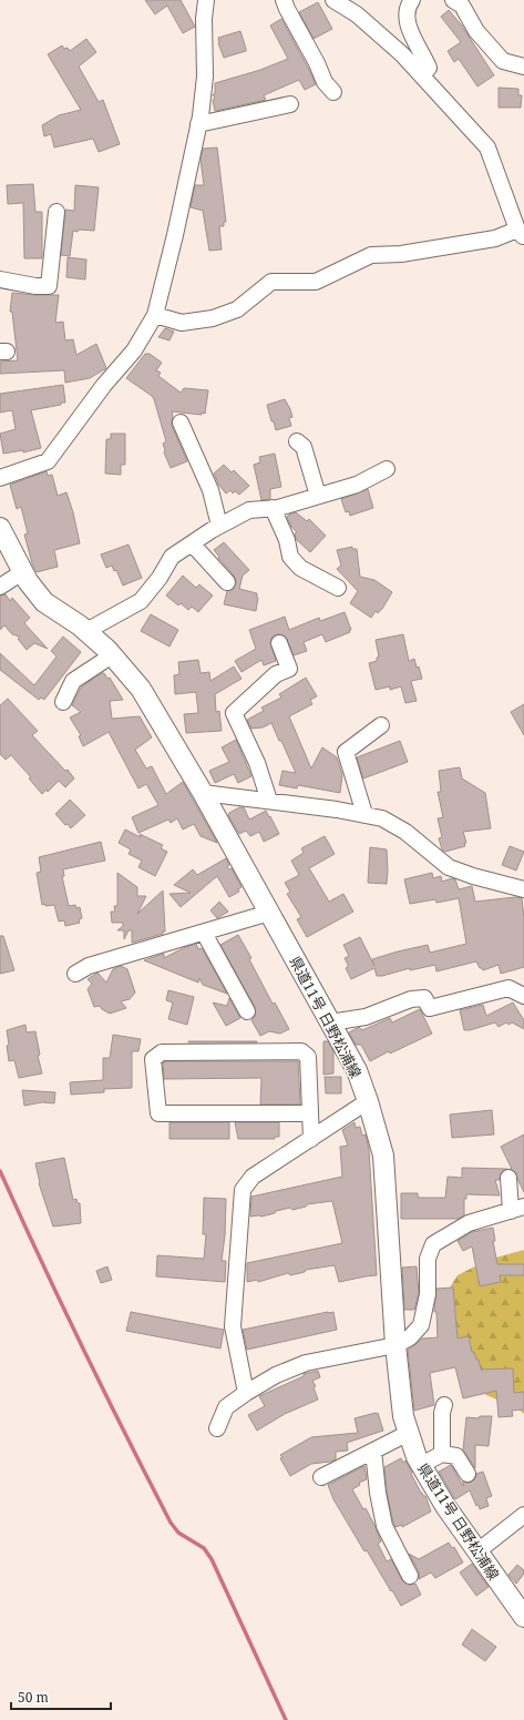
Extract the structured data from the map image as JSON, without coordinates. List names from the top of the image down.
{
  "streets": {
    "main road": ["県道11号 日野松浦線"]
  },
  "scale_bar": "50 m"
}
